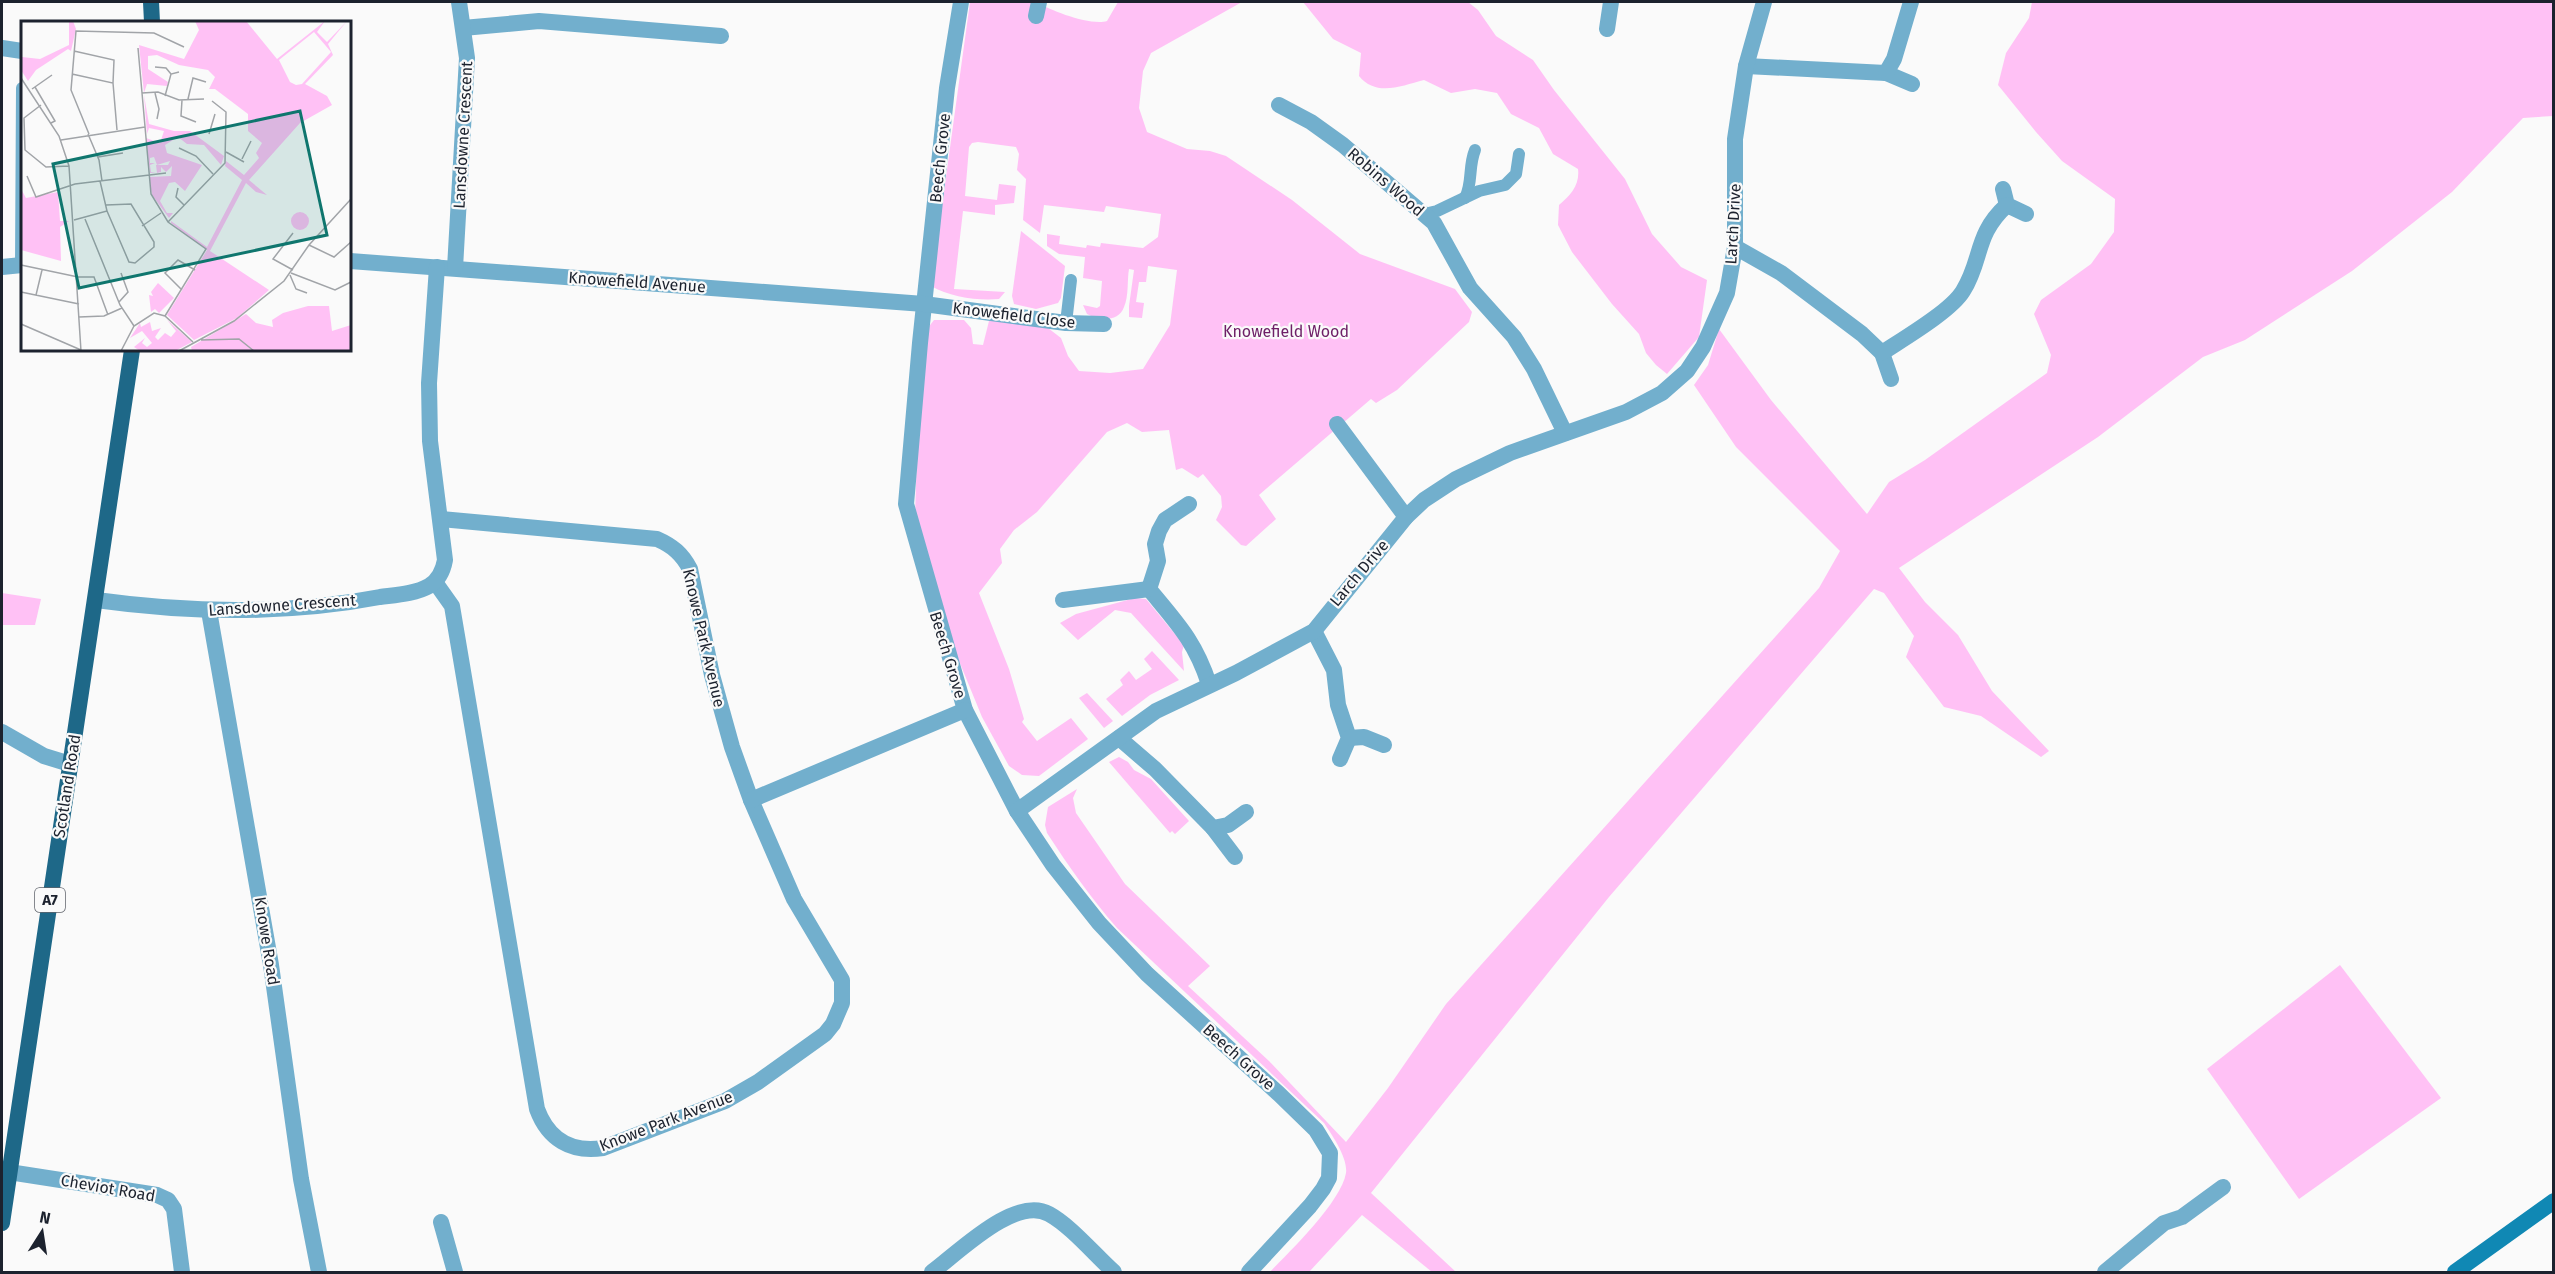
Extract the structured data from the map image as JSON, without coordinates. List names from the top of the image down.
{
  "streets": {
    "main road": ["Scotland Road", "A7"],
    "street": [
      "Lansdowne Crescent",
      "Beech Grove",
      "Robins Wood",
      "Larch Drive",
      "Knowefield Avenue",
      "Knowefield Close",
      "Knowe Park Avenue",
      "Knowe Road",
      "Cheviot Road"
    ]
  },
  "crossings": [
    ["Lansdowne Crescent", "Knowefield Avenue"],
    ["Lansdowne Crescent", "Knowe Park Avenue"],
    ["Lansdowne Crescent", "Scotland Road"],
    ["Lansdowne Crescent", "Knowe Road"],
    ["Beech Grove", "Larch Drive"],
    ["Beech Grove", "Knowefield Avenue"],
    ["Beech Grove", "Knowefield Close"],
    ["Robins Wood", "Larch Drive"],
    ["Knowefield Avenue", "Knowefield Close"],
    ["Scotland Road", "Cheviot Road"]
  ],
  "parks": ["Knowefield Wood"],
  "north": "top"
}
